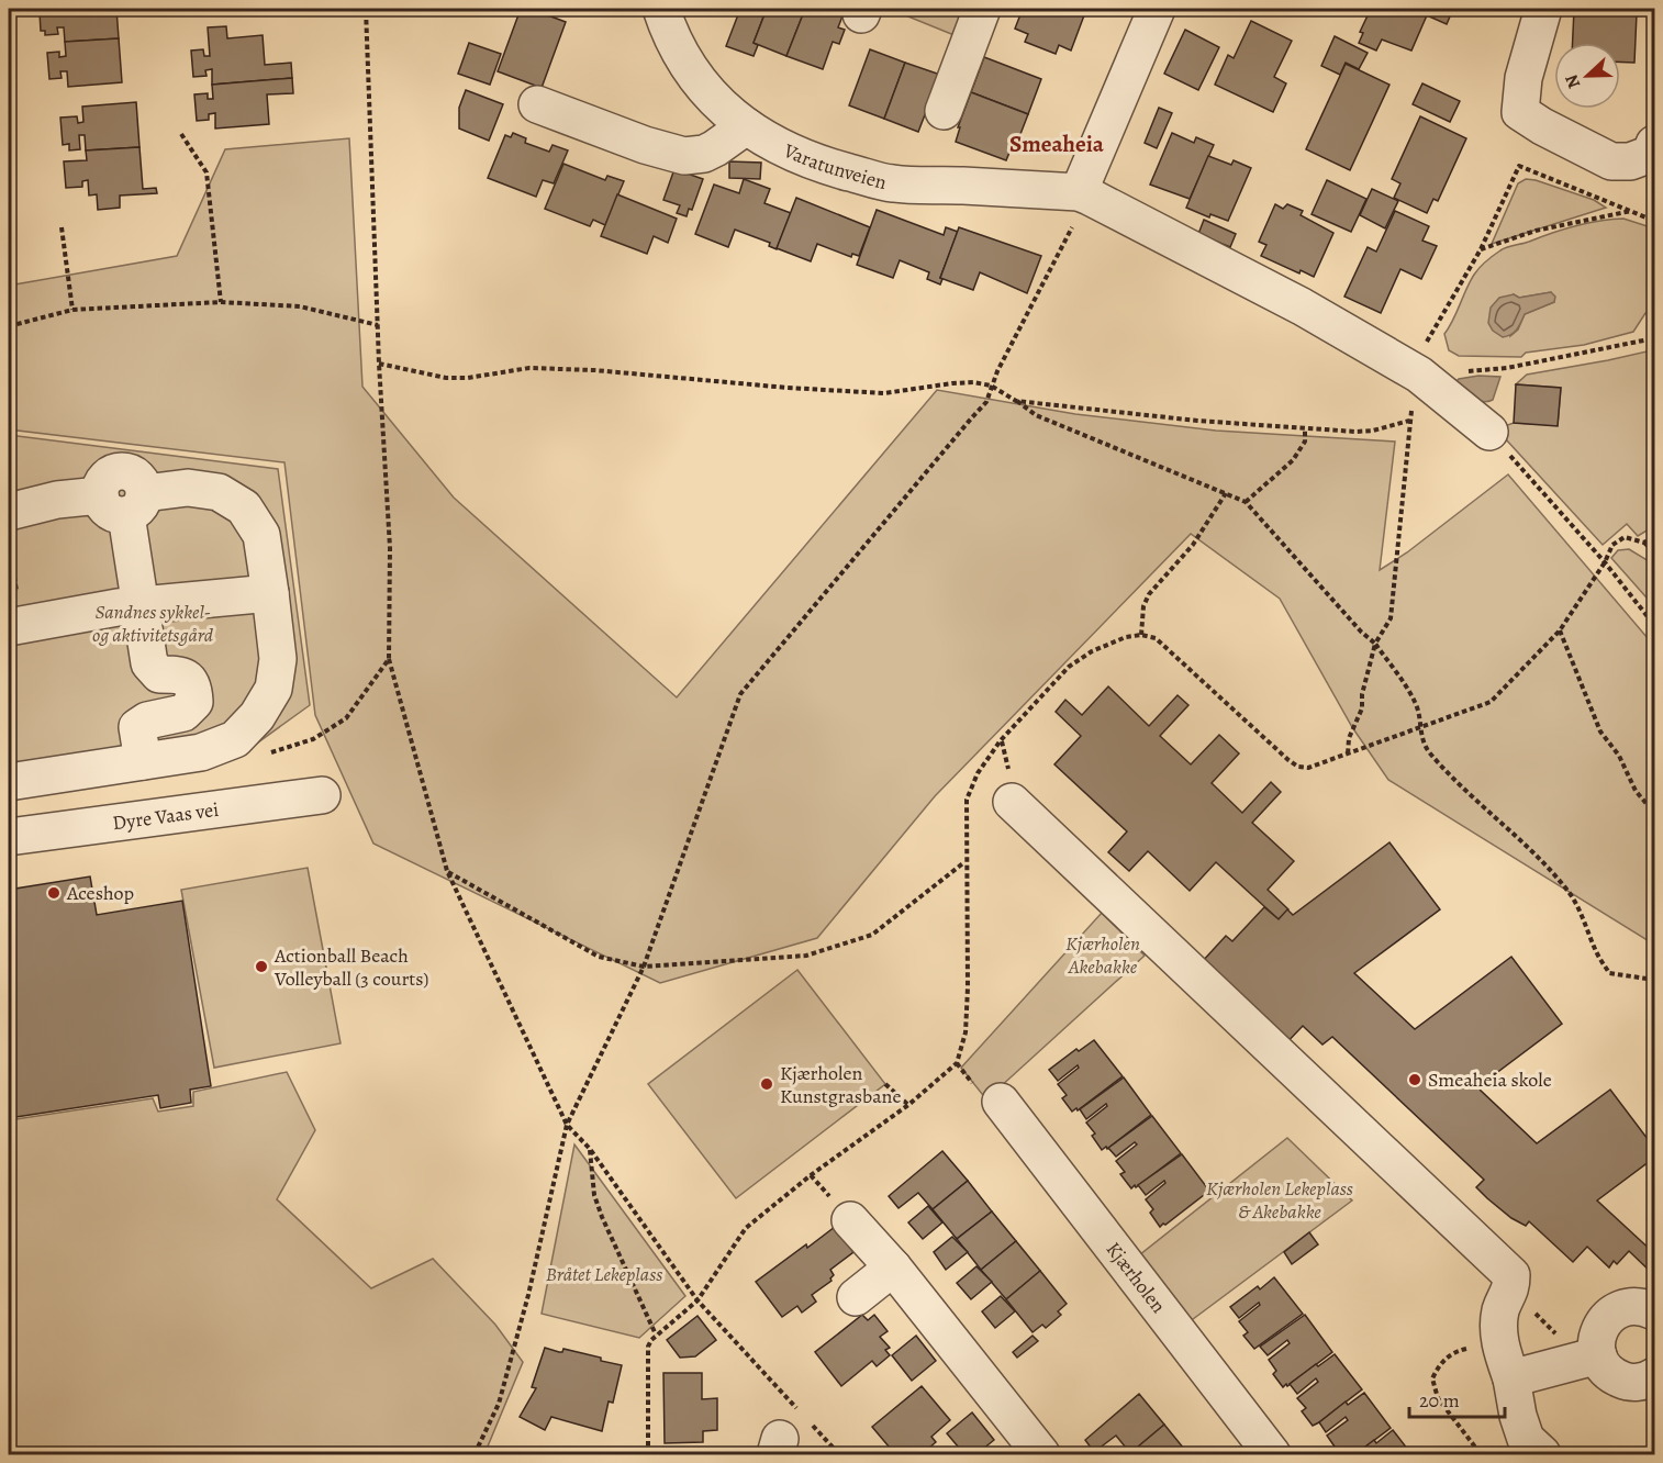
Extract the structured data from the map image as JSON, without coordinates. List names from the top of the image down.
{
  "streets": {
    "street": ["Varatunveien", "Dyre Vaas vei", "Kjærholen"]
  },
  "districts": ["Smeaheia"],
  "parks": [
    "Sandnes sykkel- og aktivitetsgård",
    "Kjærholen Akebakke",
    "Kjærholen Lekeplass & Akebakke",
    "Bråtet Lekeplass"
  ],
  "places": [
    "Aceshop",
    "Actionball Beach Volleyball (3 courts)",
    "Smeaheia skole",
    "Kjærholen Kunstgrasbane"
  ],
  "scale_bar": "20 m",
  "north": "left"
}
